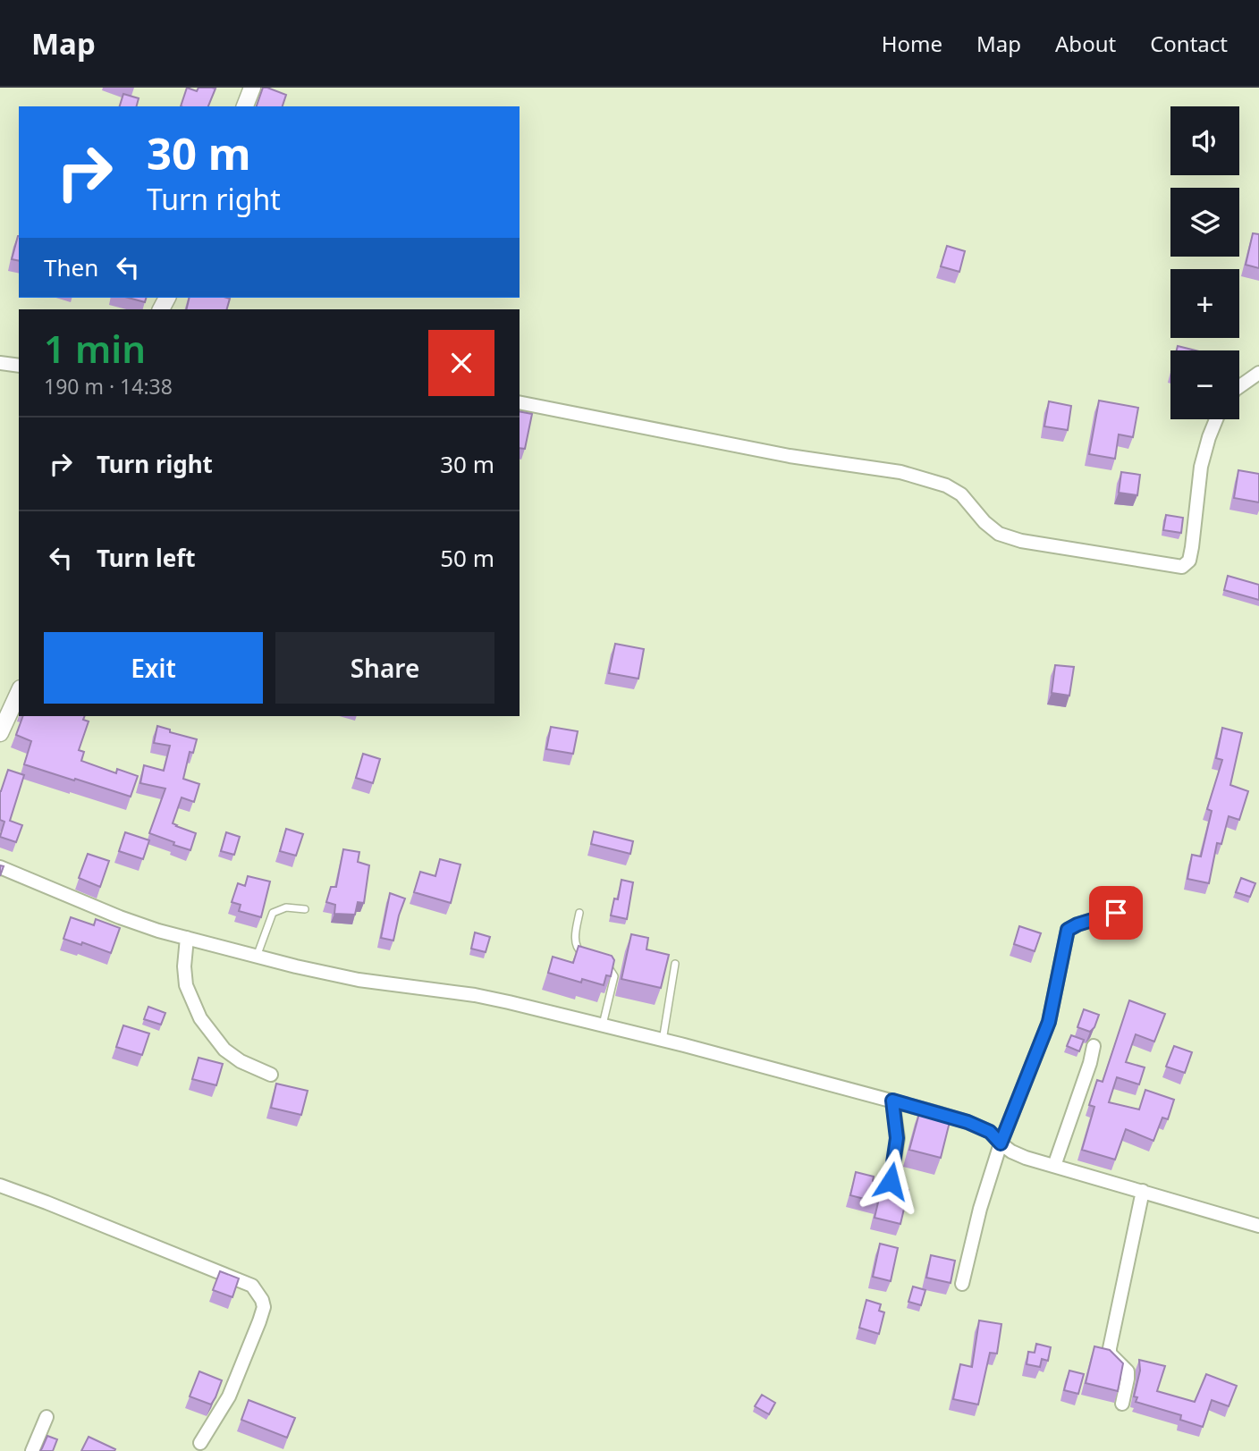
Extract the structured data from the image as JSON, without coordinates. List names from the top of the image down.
{
  "page": {
    "header": "Map",
    "nav": [
      "Home",
      "Map",
      "About",
      "Contact"
    ],
    "map_buttons": ["+", "−"],
    "turn": ["30 m", "Turn right"],
    "then": "Then",
    "heading": ["1 min", "190 m · 14:38"],
    "list": [
      {
        "name": "Turn right",
        "value": "30 m"
      },
      {
        "name": "Turn left",
        "value": "50 m"
      }
    ],
    "buttons": ["Exit", "Share"]
  }
}
